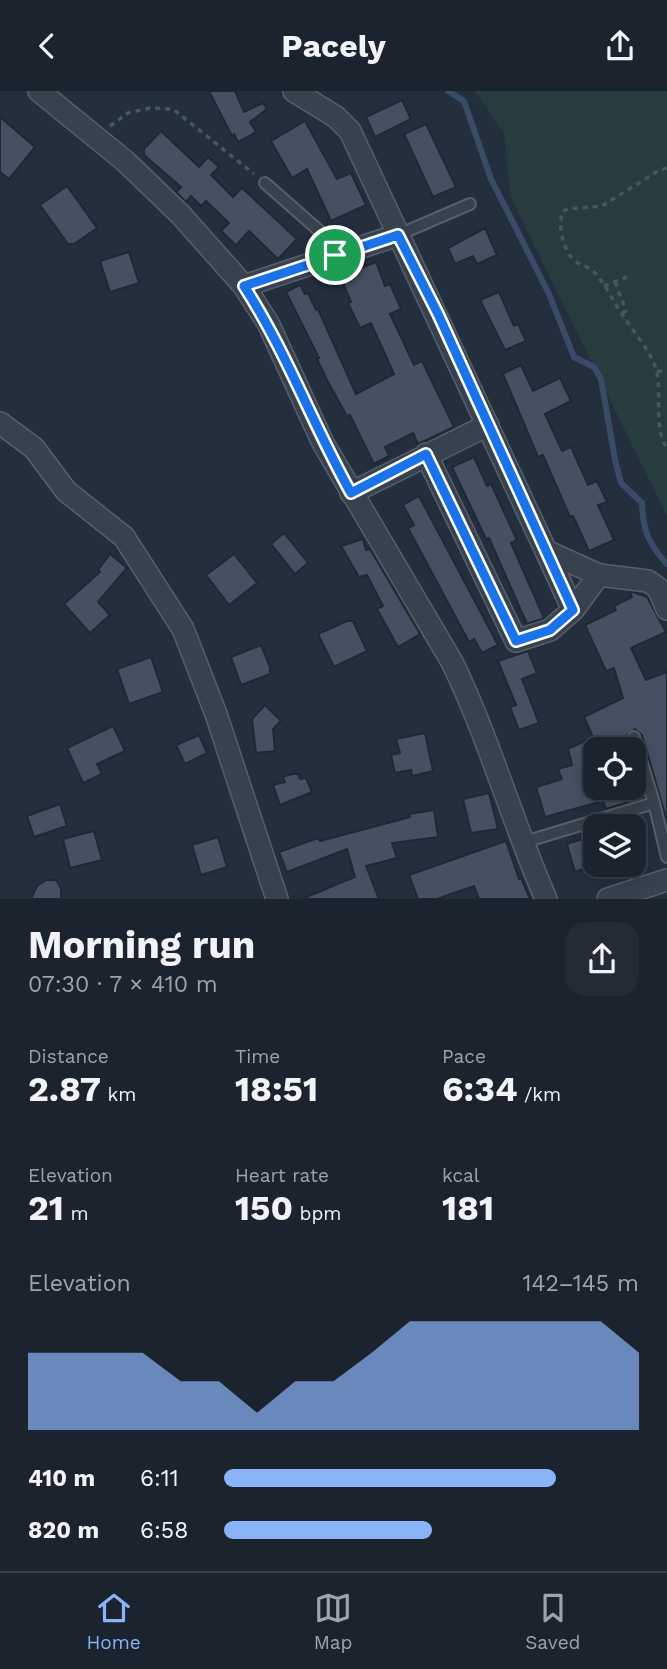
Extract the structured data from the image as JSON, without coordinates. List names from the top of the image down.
{
  "page": {
    "header": "Pacely",
    "heading": ["Morning run", "07:30 · 7 × 410 m"],
    "stats": [
      ["Distance", "2.87 km"],
      ["Time", "18:51"],
      ["Pace", "6:34 /km"],
      ["Elevation", "21 m"],
      ["Heart rate", "150 bpm"],
      ["kcal", "181"]
    ],
    "chart": ["Elevation", "142–145 m"],
    "list": [
      {
        "name": "410 m",
        "note": "6:11"
      },
      {
        "name": "820 m",
        "note": "6:58"
      }
    ],
    "tabs": ["Home", "Map", "Saved"]
  }
}
